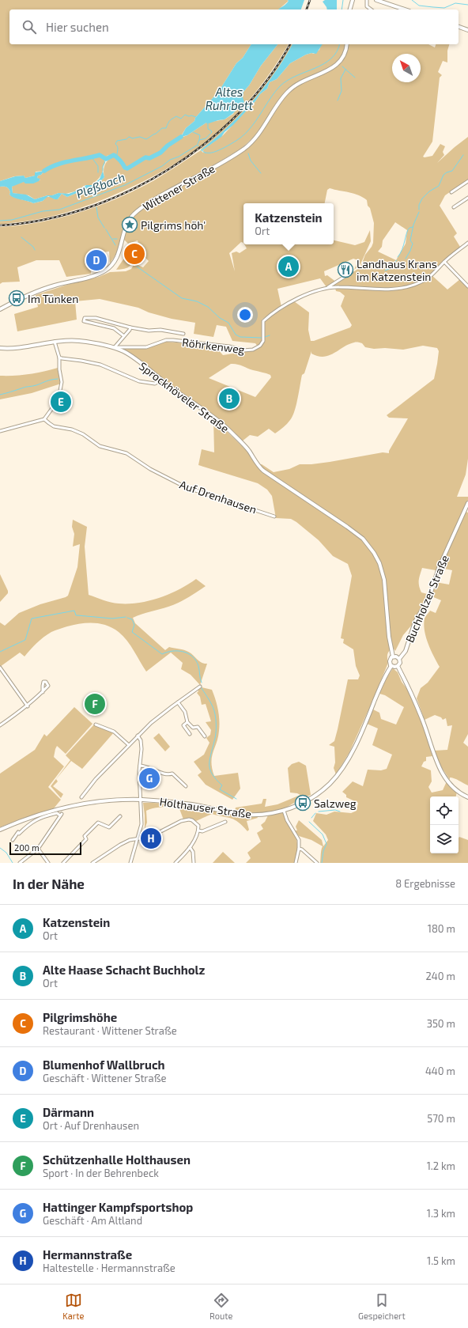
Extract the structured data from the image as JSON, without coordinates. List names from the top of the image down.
{
  "streets": {
    "street": [
      "Wittener Straße",
      "Röhrkenweg",
      "Sprockhöveler Straße",
      "Auf Drenhausen",
      "Buchholzer Straße",
      "Holthauser Straße"
    ]
  },
  "crossings": [
    ["Röhrkenweg", "Sprockhöveler Straße"],
    ["Sprockhöveler Straße", "Buchholzer Straße"],
    ["Sprockhöveler Straße", "Holthauser Straße"],
    ["Buchholzer Straße", "Holthauser Straße"]
  ],
  "water": ["Altes Ruhrbett", "Pleßbach"],
  "places": {
    "place": ["Pilgrims höh'"],
    "restaurant": ["Landhaus Krans im Katzenstein"],
    "bus stop": ["Im Tünken", "Salzweg"]
  },
  "scale_bar": "200 m",
  "north": "top left",
  "page": {
    "search": "Hier suchen",
    "popup": ["Katzenstein", "Ort"],
    "pins": [
      "C",
      "D",
      "A",
      "B",
      "E",
      "F",
      "G",
      "H"
    ],
    "scale": "200 m",
    "heading": ["In der Nähe", "8 Ergebnisse"],
    "list": [
      {
        "mark": "A",
        "name": "Katzenstein",
        "note": "Ort",
        "value": "180 m"
      },
      {
        "mark": "B",
        "name": "Alte Haase Schacht Buchholz",
        "note": "Ort",
        "value": "240 m"
      },
      {
        "mark": "C",
        "name": "Pilgrimshöhe",
        "note": "Restaurant · Wittener Straße",
        "value": "350 m"
      },
      {
        "mark": "D",
        "name": "Blumenhof Wallbruch",
        "note": "Geschäft · Wittener Straße",
        "value": "440 m"
      },
      {
        "mark": "E",
        "name": "Därmann",
        "note": "Ort · Auf Drenhausen",
        "value": "570 m"
      },
      {
        "mark": "F",
        "name": "Schützenhalle Holthausen",
        "note": "Sport · In der Behrenbeck",
        "value": "1.2 km"
      },
      {
        "mark": "G",
        "name": "Hattinger Kampfsportshop",
        "note": "Geschäft · Am Altland",
        "value": "1.3 km"
      },
      {
        "mark": "H",
        "name": "Hermannstraße",
        "note": "Haltestelle · Hermannstraße",
        "value": "1.5 km"
      }
    ],
    "nav": ["Karte", "Route", "Gespeichert"]
  }
}
